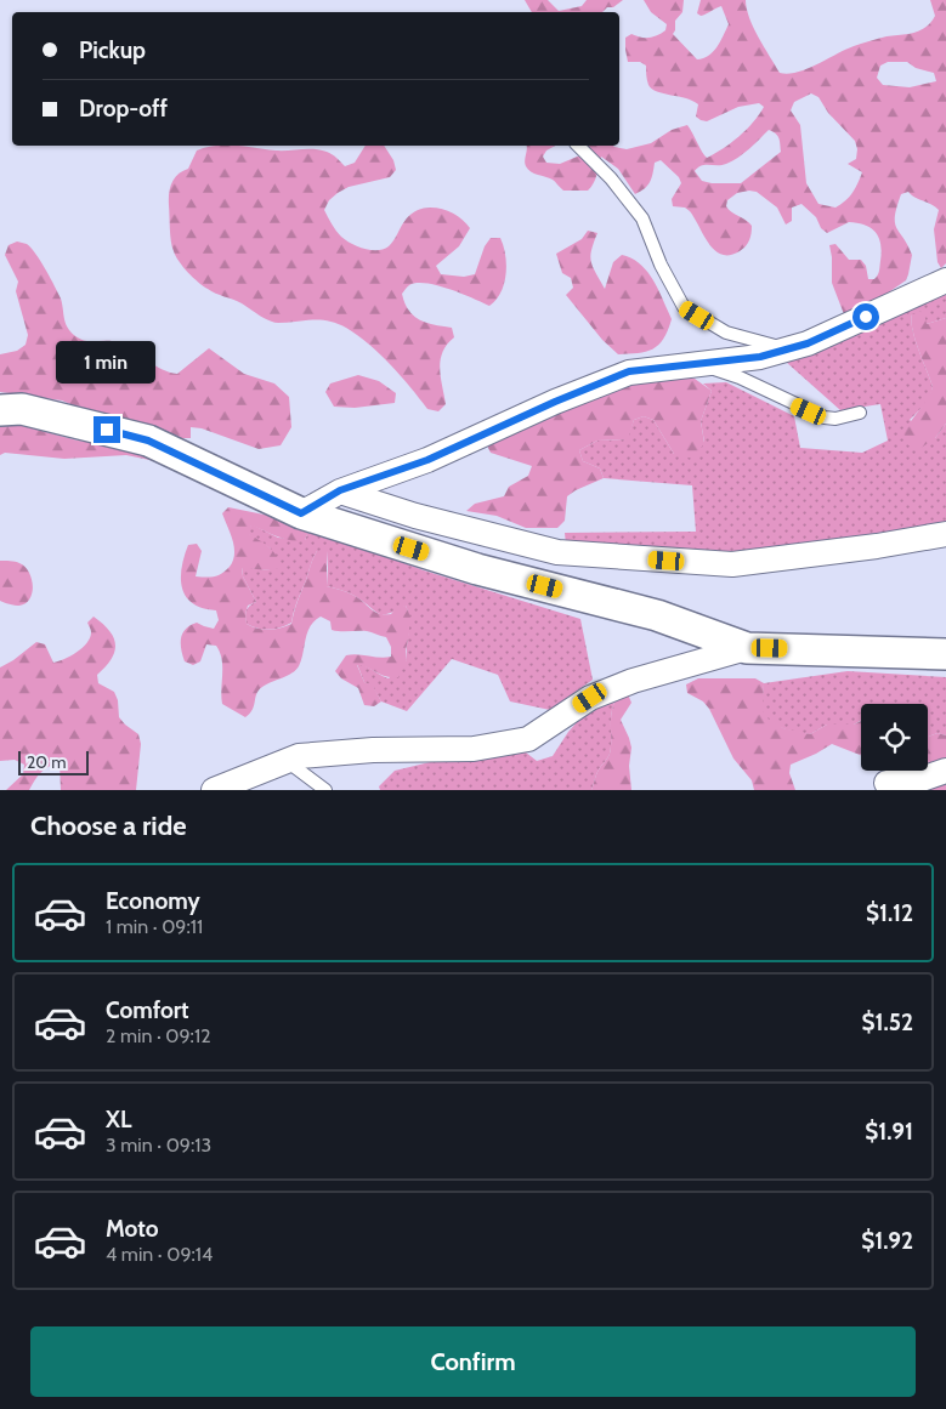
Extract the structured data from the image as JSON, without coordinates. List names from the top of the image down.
{
  "scale_bar": "20 m",
  "page": {
    "banner": ["Pickup", "Drop-off"],
    "bubble": "1 min",
    "scale": "20 m",
    "heading": "Choose a ride",
    "list": [
      {
        "name": "Economy",
        "note": "1 min · 09:11",
        "value": "$1.12"
      },
      {
        "name": "Comfort",
        "note": "2 min · 09:12",
        "value": "$1.52"
      },
      {
        "name": "XL",
        "note": "3 min · 09:13",
        "value": "$1.91"
      },
      {
        "name": "Moto",
        "note": "4 min · 09:14",
        "value": "$1.92"
      }
    ],
    "buttons": "Confirm"
  }
}
